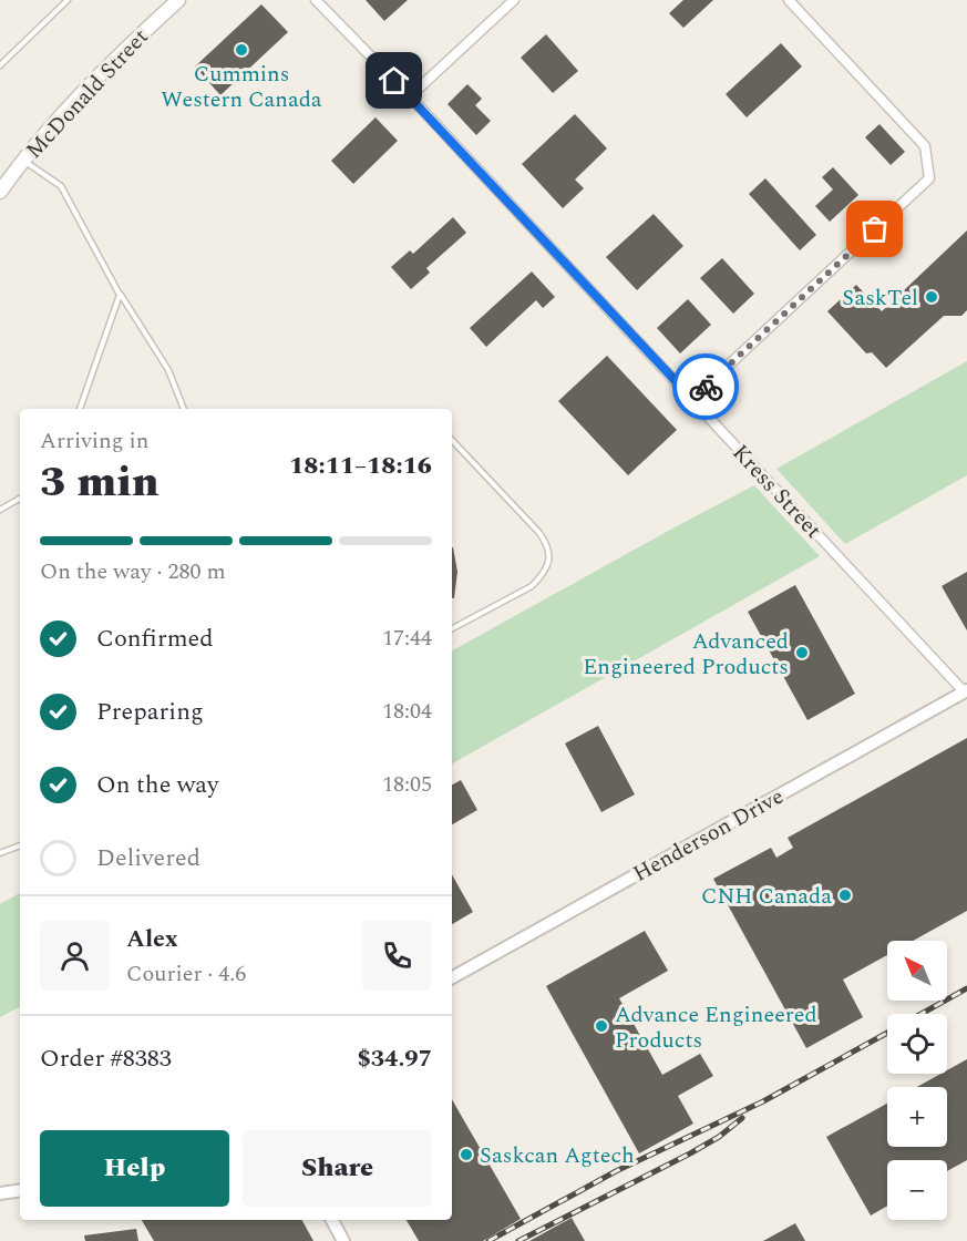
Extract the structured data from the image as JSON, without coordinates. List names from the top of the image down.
{
  "streets": {
    "main road": ["McDonald Street"],
    "street": ["Kress Street", "Henderson Drive"]
  },
  "crossings": [
    ["Kress Street", "Henderson Drive"]
  ],
  "places": [
    "Cummins Western Canada",
    "SaskTel",
    "Advanced Engineered Products",
    "CNH Canada",
    "Advance Engineered Products",
    "Saskcan Agtech"
  ],
  "north": "top left",
  "page": {
    "heading": ["3 min", "Arriving in", "18:11–18:16"],
    "panel": [
      "Alex",
      "Courier · 4.6",
      "Order #8383",
      "$34.97"
    ],
    "bar": "On the way · 280 m",
    "list": [
      ["Confirmed", "17:44"],
      ["Preparing", "18:04"],
      ["On the way", "18:05"],
      "Delivered"
    ],
    "map_buttons": ["+", "−"],
    "buttons": ["Help", "Share"]
  }
}
